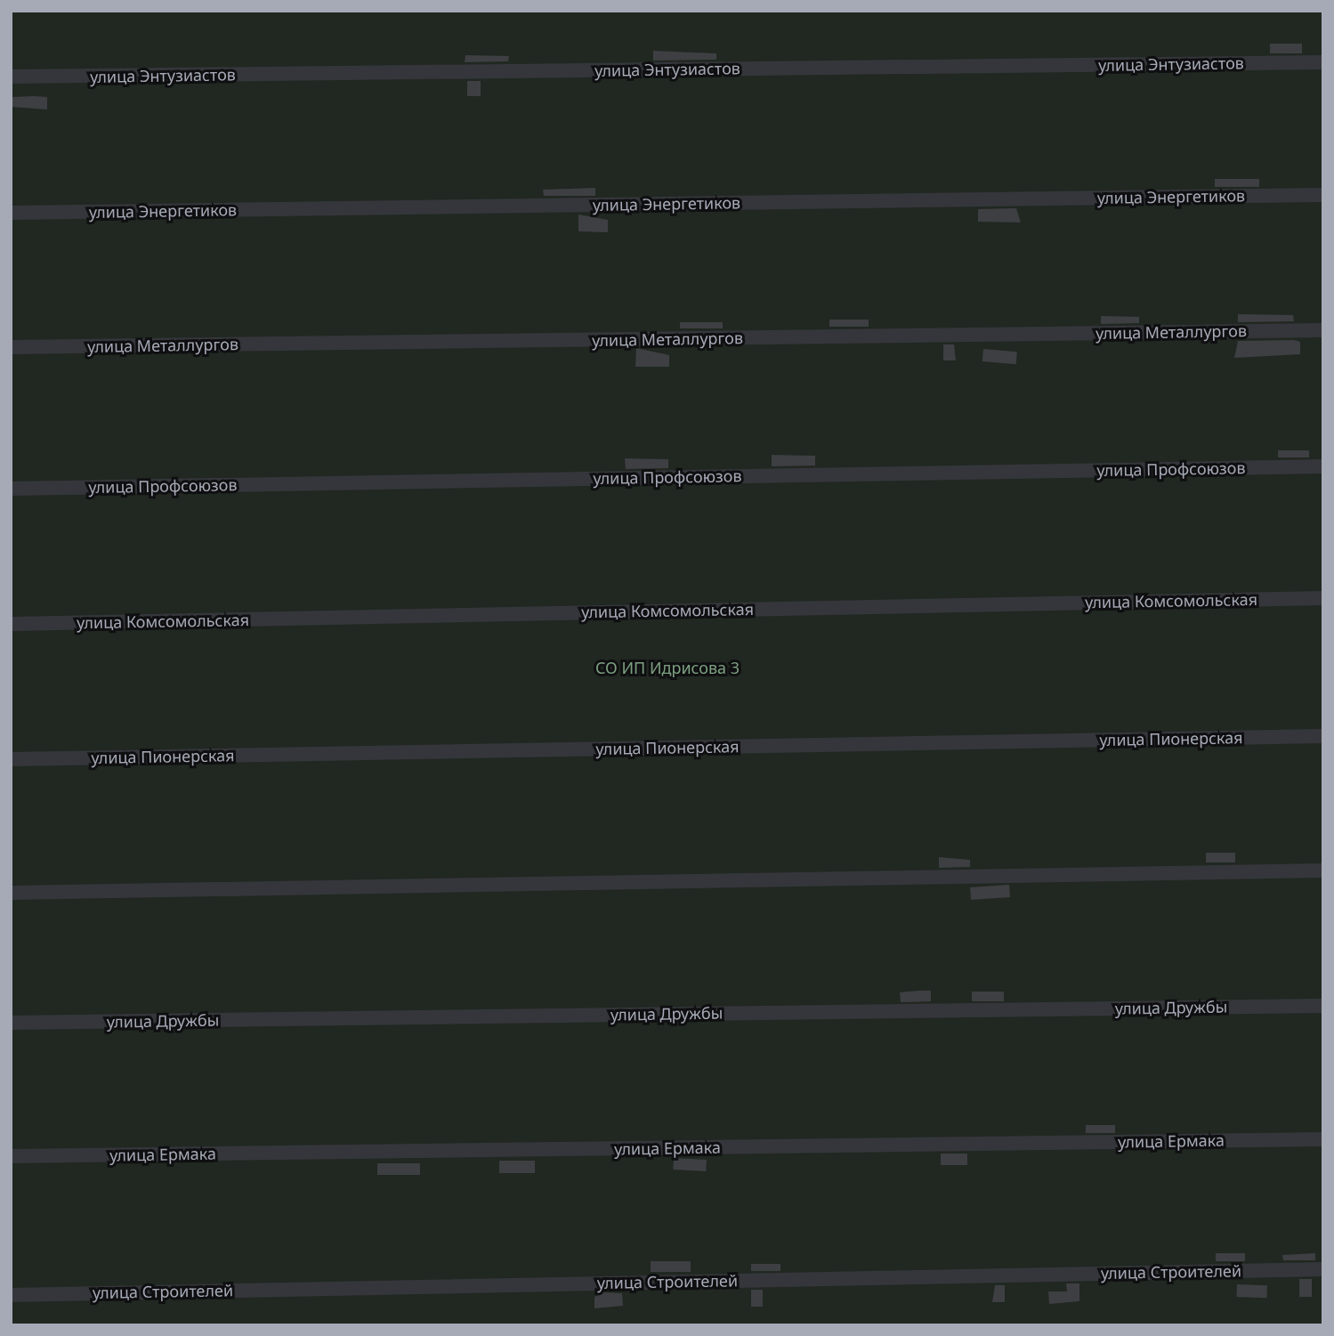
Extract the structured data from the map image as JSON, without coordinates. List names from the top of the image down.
{
  "streets": {
    "street": [
      "улица Энтузиастов",
      "улица Энергетиков",
      "улица Металлургов",
      "улица Профсоюзов",
      "улица Комсомольская",
      "улица Пионерская",
      "улица Дружбы",
      "улица Ермака",
      "улица Строителей"
    ]
  },
  "parks": ["СО ИП Идрисова 3"]
}
